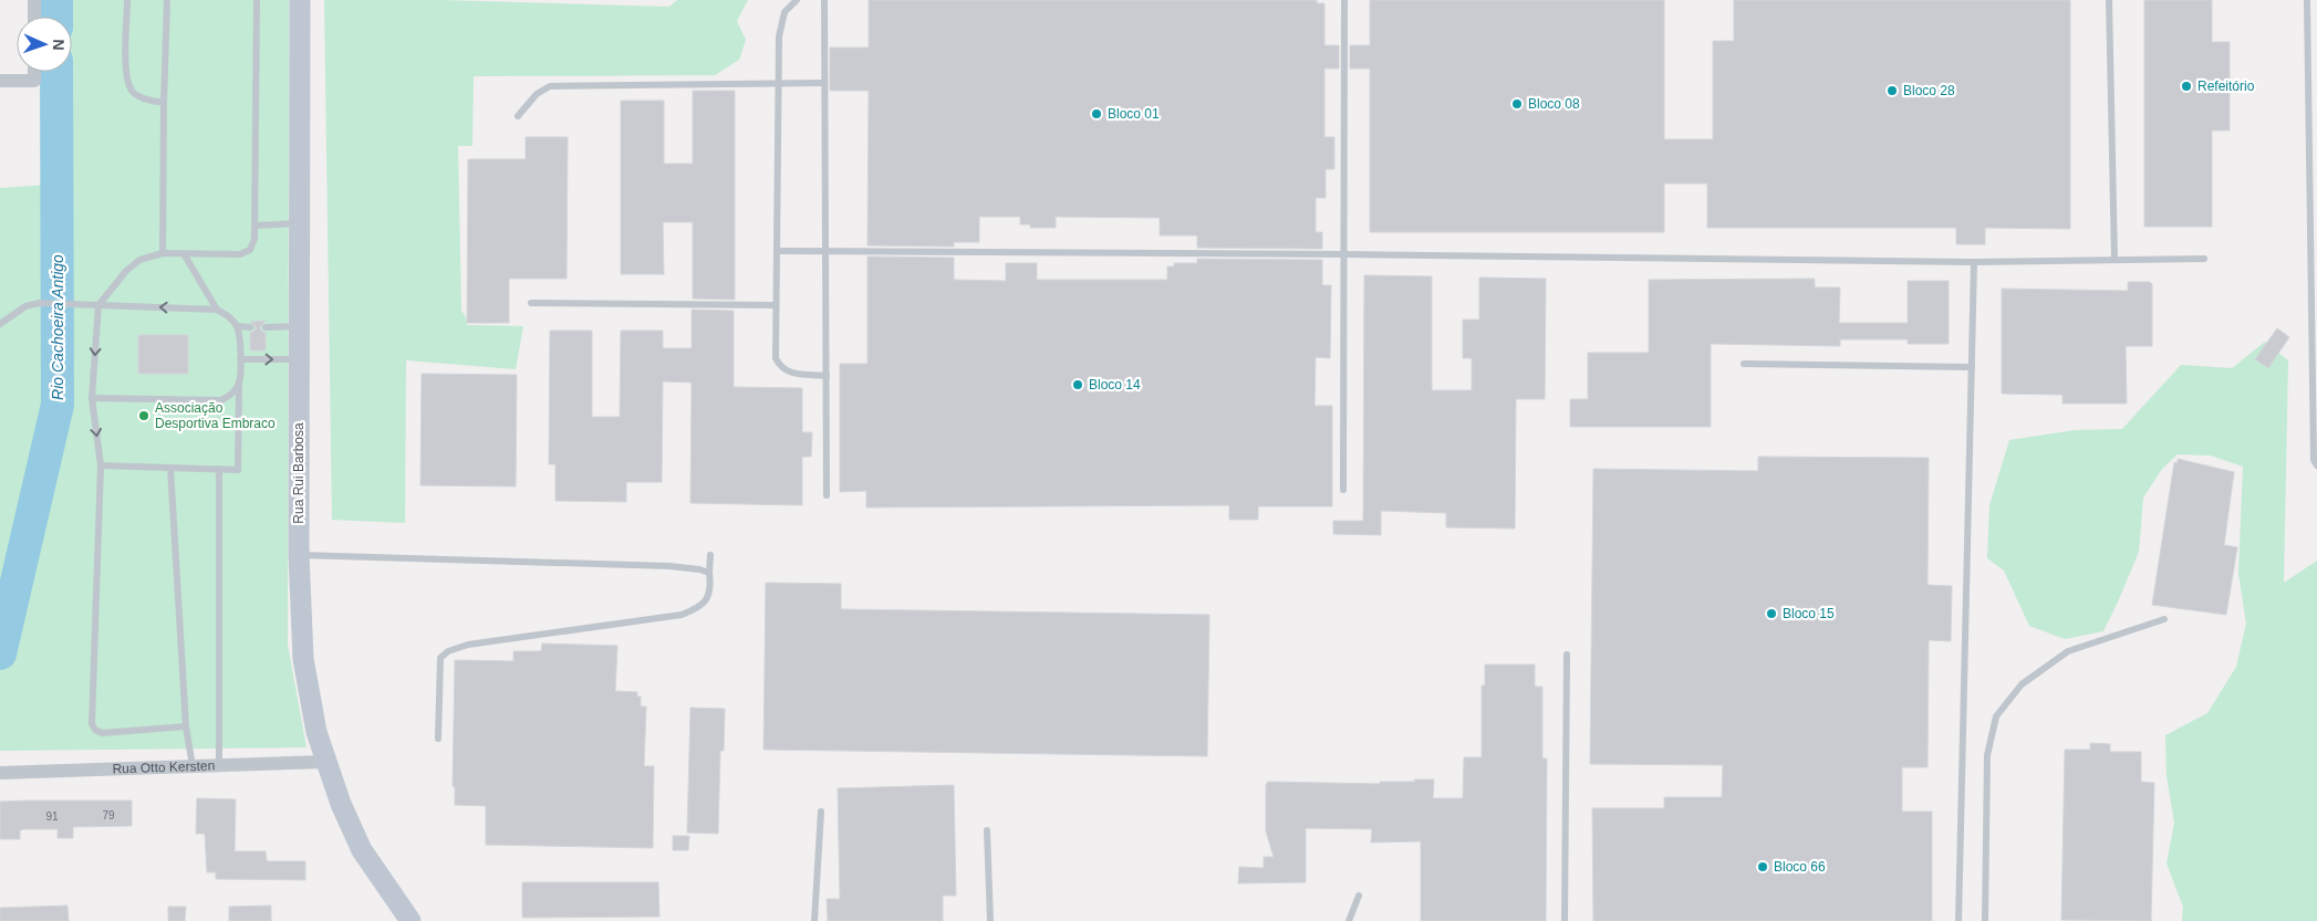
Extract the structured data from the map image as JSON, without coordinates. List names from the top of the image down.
{
  "streets": {
    "main road": ["Rua Rui Barbosa"],
    "street": ["Rua Otto Kersten"]
  },
  "crossings": [
    ["Rua Rui Barbosa", "Rua Otto Kersten"]
  ],
  "water": ["Rio Cachoeira Antigo"],
  "places": [
    "Refeitório",
    "Bloco 28",
    "Bloco 08",
    "Bloco 01",
    "Bloco 14",
    "Associação Desportiva Embraco",
    "Bloco 15",
    "Bloco 66"
  ],
  "house_numbers": ["79", "91"],
  "north": "right"
}
